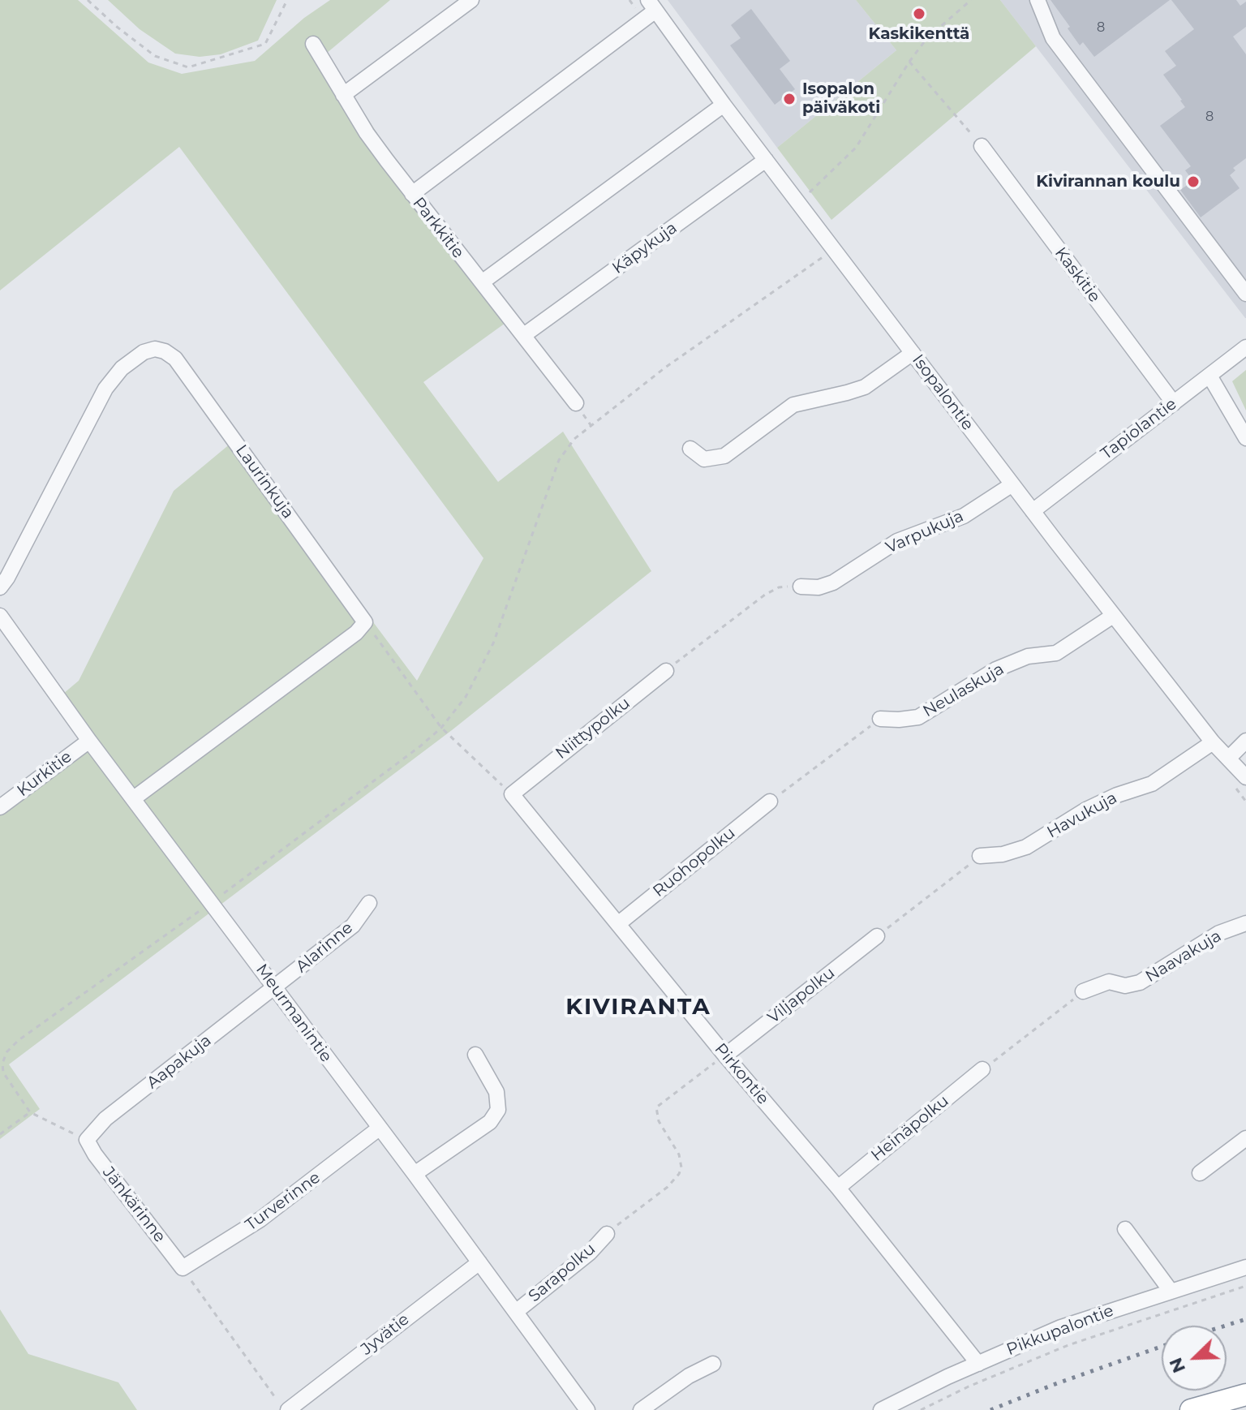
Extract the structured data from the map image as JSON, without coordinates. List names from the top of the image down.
{
  "streets": {
    "street": [
      "Parkkitie",
      "Käpykuja",
      "Kaskitie",
      "Isopalontie",
      "Tapiolantie",
      "Laurinkuja",
      "Varpukuja",
      "Neulaskuja",
      "Niittypolku",
      "Kurkitie",
      "Havukuja",
      "Ruohopolku",
      "Alarinne",
      "Naavakuja",
      "Viljapolku",
      "Meurmanintie",
      "Aapakuja",
      "Pirkontie",
      "Heinäpolku",
      "Turverinne",
      "Jänkärinne",
      "Sarapolku",
      "Pikkupalontie",
      "Jyvätie"
    ]
  },
  "crossings": [
    ["Parkkitie", "Käpykuja"],
    ["Käpykuja", "Isopalontie"],
    ["Kaskitie", "Tapiolantie"],
    ["Isopalontie", "Tapiolantie"],
    ["Isopalontie", "Varpukuja"],
    ["Isopalontie", "Neulaskuja"],
    ["Isopalontie", "Havukuja"],
    ["Niittypolku", "Pirkontie"],
    ["Kurkitie", "Meurmanintie"],
    ["Ruohopolku", "Pirkontie"],
    ["Alarinne", "Meurmanintie"],
    ["Alarinne", "Aapakuja"],
    ["Viljapolku", "Pirkontie"],
    ["Meurmanintie", "Aapakuja"],
    ["Meurmanintie", "Turverinne"],
    ["Meurmanintie", "Sarapolku"],
    ["Meurmanintie", "Jyvätie"],
    ["Aapakuja", "Jänkärinne"],
    ["Pirkontie", "Heinäpolku"],
    ["Pirkontie", "Pikkupalontie"],
    ["Turverinne", "Jänkärinne"]
  ],
  "districts": ["KIVIRANTA"],
  "places": ["Kaskikenttä", "Isopalon päiväkoti", "Kivirannan koulu"],
  "house_numbers": ["8", "8"],
  "north": "bottom left"
}
